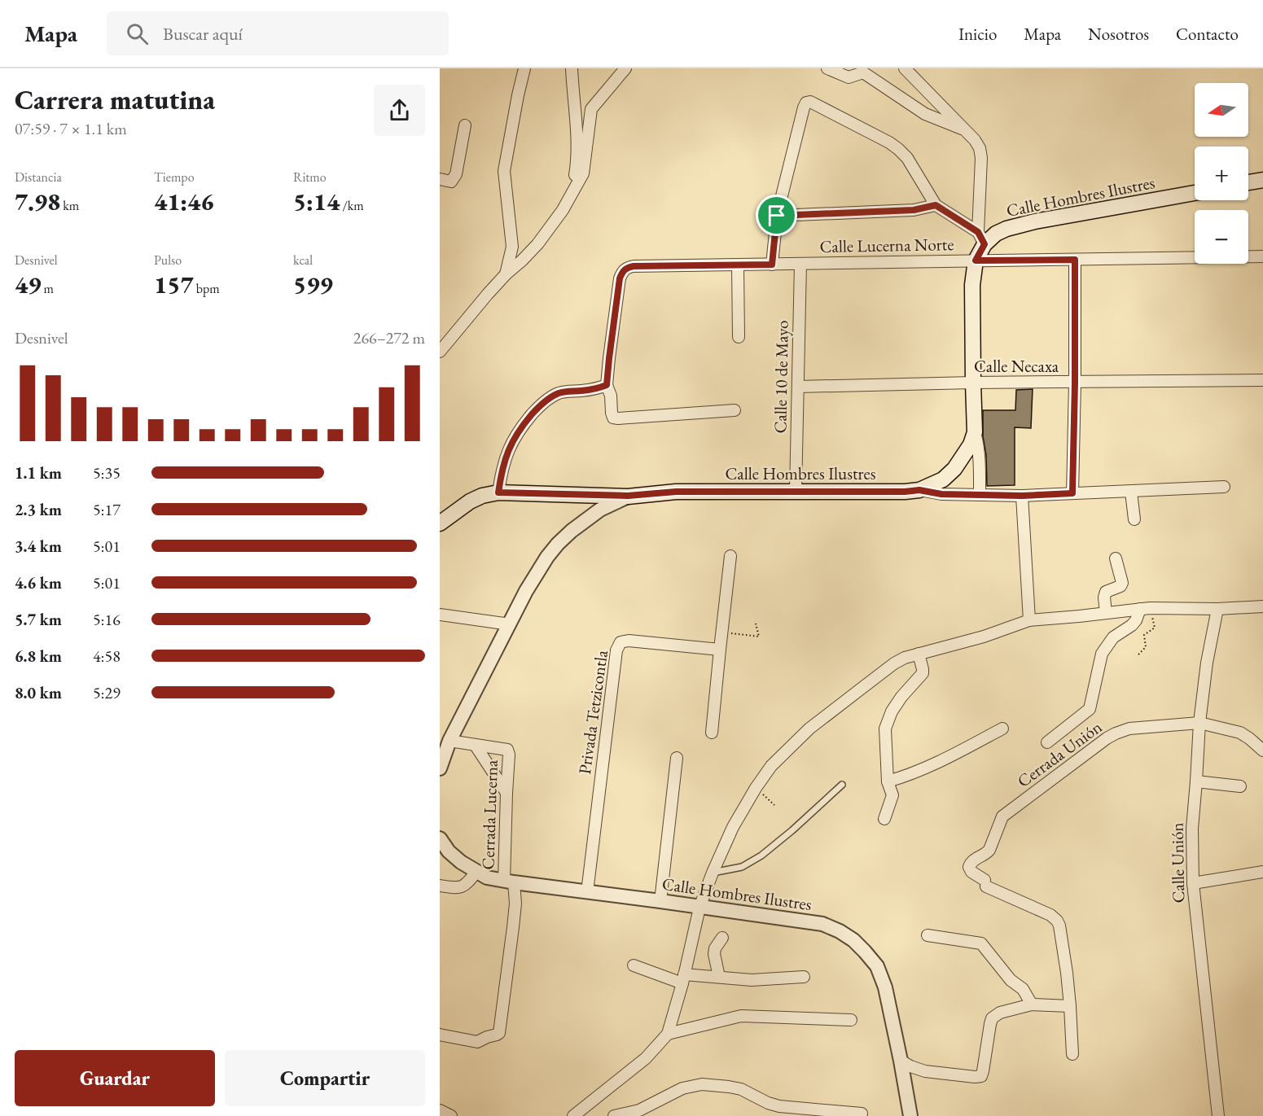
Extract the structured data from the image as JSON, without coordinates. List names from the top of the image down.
{
  "streets": {
    "main road": ["Calle Hombres Ilustres"],
    "street": [
      "Calle Lucerna Norte",
      "Calle Necaxa",
      "Calle 10 de Mayo",
      "Privada Tetzicontla",
      "Cerrada Unión",
      "Cerrada Lucerna",
      "Calle Unión"
    ]
  },
  "crossings": [
    ["Calle Hombres Ilustres", "Calle Lucerna Norte"],
    ["Calle Hombres Ilustres", "Calle Necaxa"],
    ["Calle Hombres Ilustres", "Calle 10 de Mayo"],
    ["Calle Hombres Ilustres", "Privada Tetzicontla"],
    ["Calle Hombres Ilustres", "Cerrada Lucerna"],
    ["Calle Lucerna Norte", "Calle 10 de Mayo"],
    ["Calle Necaxa", "Calle 10 de Mayo"],
    ["Cerrada Unión", "Calle Unión"]
  ],
  "north": "left",
  "page": {
    "header": "Mapa",
    "search": "Buscar aquí",
    "nav": [
      "Inicio",
      "Mapa",
      "Nosotros",
      "Contacto"
    ],
    "heading": ["Carrera matutina", "07:59 · 7 × 1.1 km"],
    "map_buttons": ["+", "−"],
    "stats": [
      ["Distancia", "7.98 km"],
      ["Tiempo", "41:46"],
      ["Ritmo", "5:14 /km"],
      ["Desnivel", "49 m"],
      ["Pulso", "157 bpm"],
      ["kcal", "599"]
    ],
    "chart": ["Desnivel", "266–272 m"],
    "list": [
      {
        "name": "1.1 km",
        "note": "5:35"
      },
      {
        "name": "2.3 km",
        "note": "5:17"
      },
      {
        "name": "3.4 km",
        "note": "5:01"
      },
      {
        "name": "4.6 km",
        "note": "5:01"
      },
      {
        "name": "5.7 km",
        "note": "5:16"
      },
      {
        "name": "6.8 km",
        "note": "4:58"
      },
      {
        "name": "8.0 km",
        "note": "5:29"
      }
    ],
    "buttons": ["Guardar", "Compartir"]
  }
}
